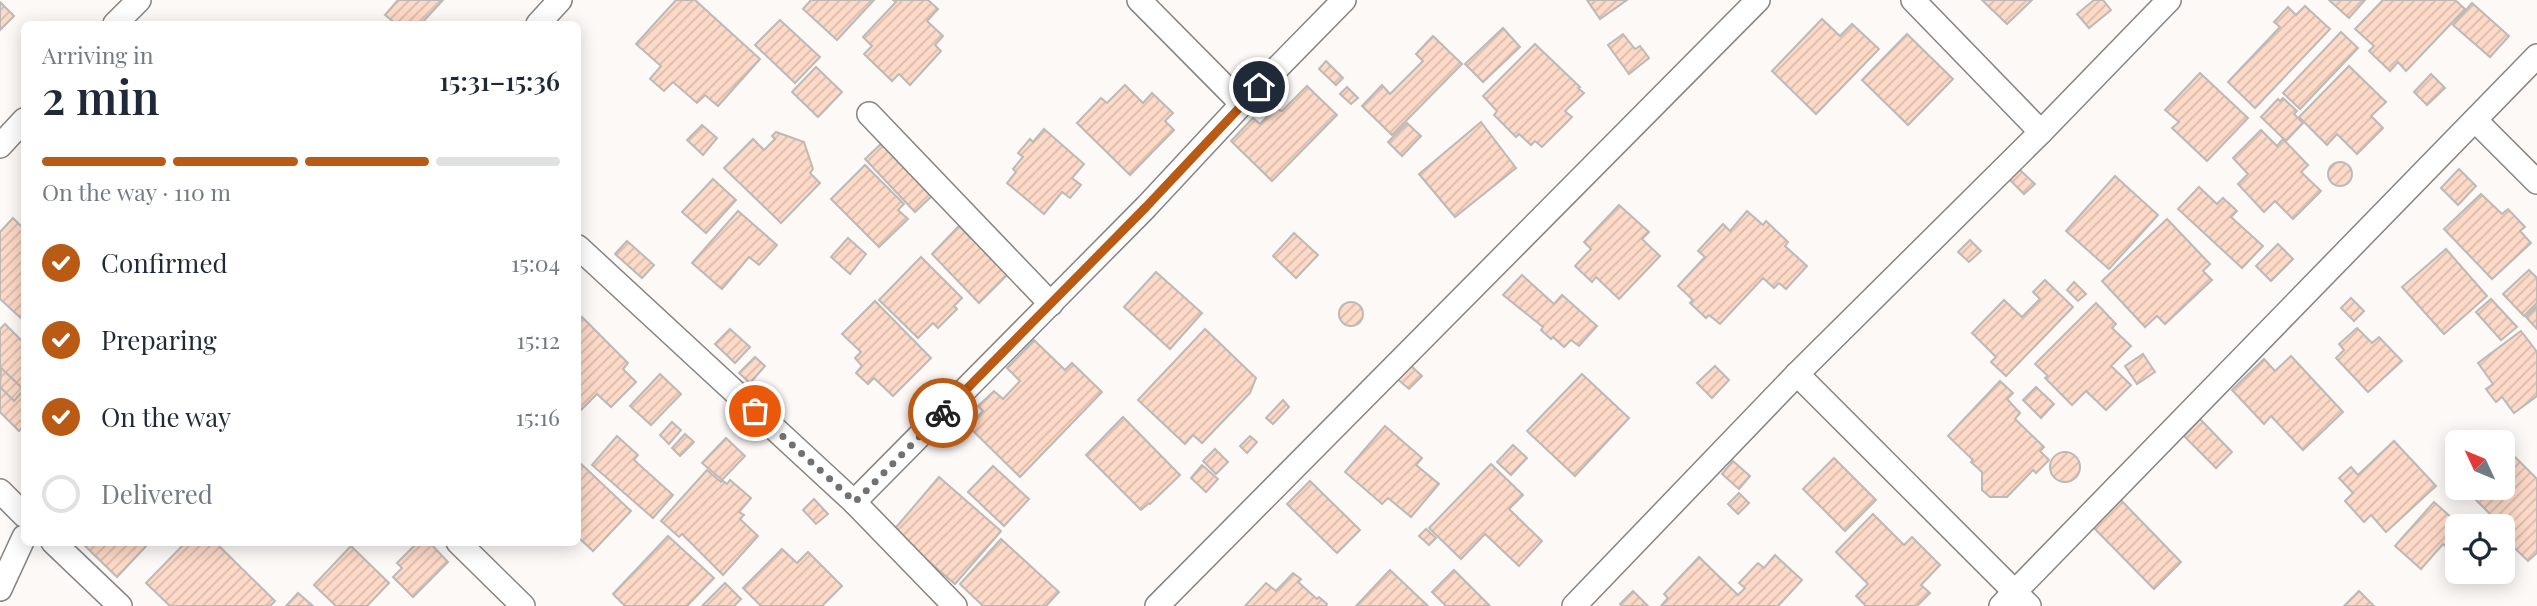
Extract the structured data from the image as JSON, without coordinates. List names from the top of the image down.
{
  "north": "top left",
  "page": {
    "heading": ["2 min", "Arriving in", "15:31–15:36"],
    "bar": "On the way · 110 m",
    "list": [
      ["Confirmed", "15:04"],
      ["Preparing", "15:12"],
      ["On the way", "15:16"],
      "Delivered"
    ]
  }
}
